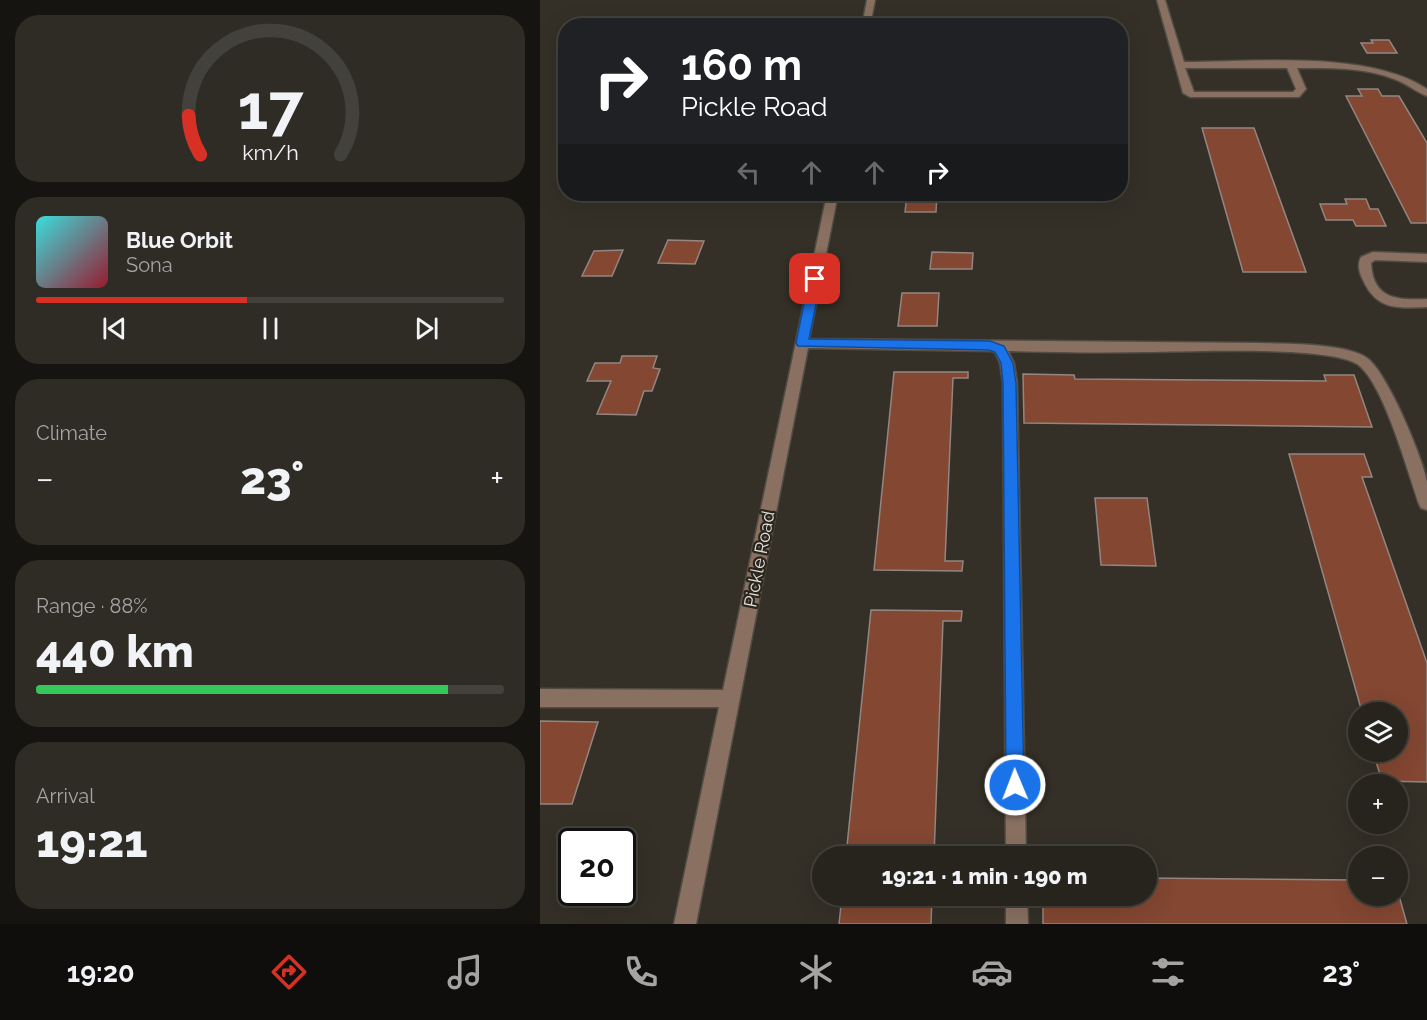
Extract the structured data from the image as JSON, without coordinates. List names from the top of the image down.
{
  "streets": {
    "street": ["Pickle Road"]
  },
  "page": {
    "turn": ["160 m", "Pickle Road"],
    "song": ["Blue Orbit", "Sona"],
    "tile": [
      "Climate",
      ["Range · 88%", "440 km"],
      ["Arrival", "19:21"]
    ],
    "heat": ["−", "23°", "+"],
    "map_buttons": ["+", "−"],
    "limit": "20",
    "trip": "19:21 · 1 min · 190 m",
    "tabs": ["19:20", "23°"],
    "gauge": ["17", "km/h"]
  }
}
